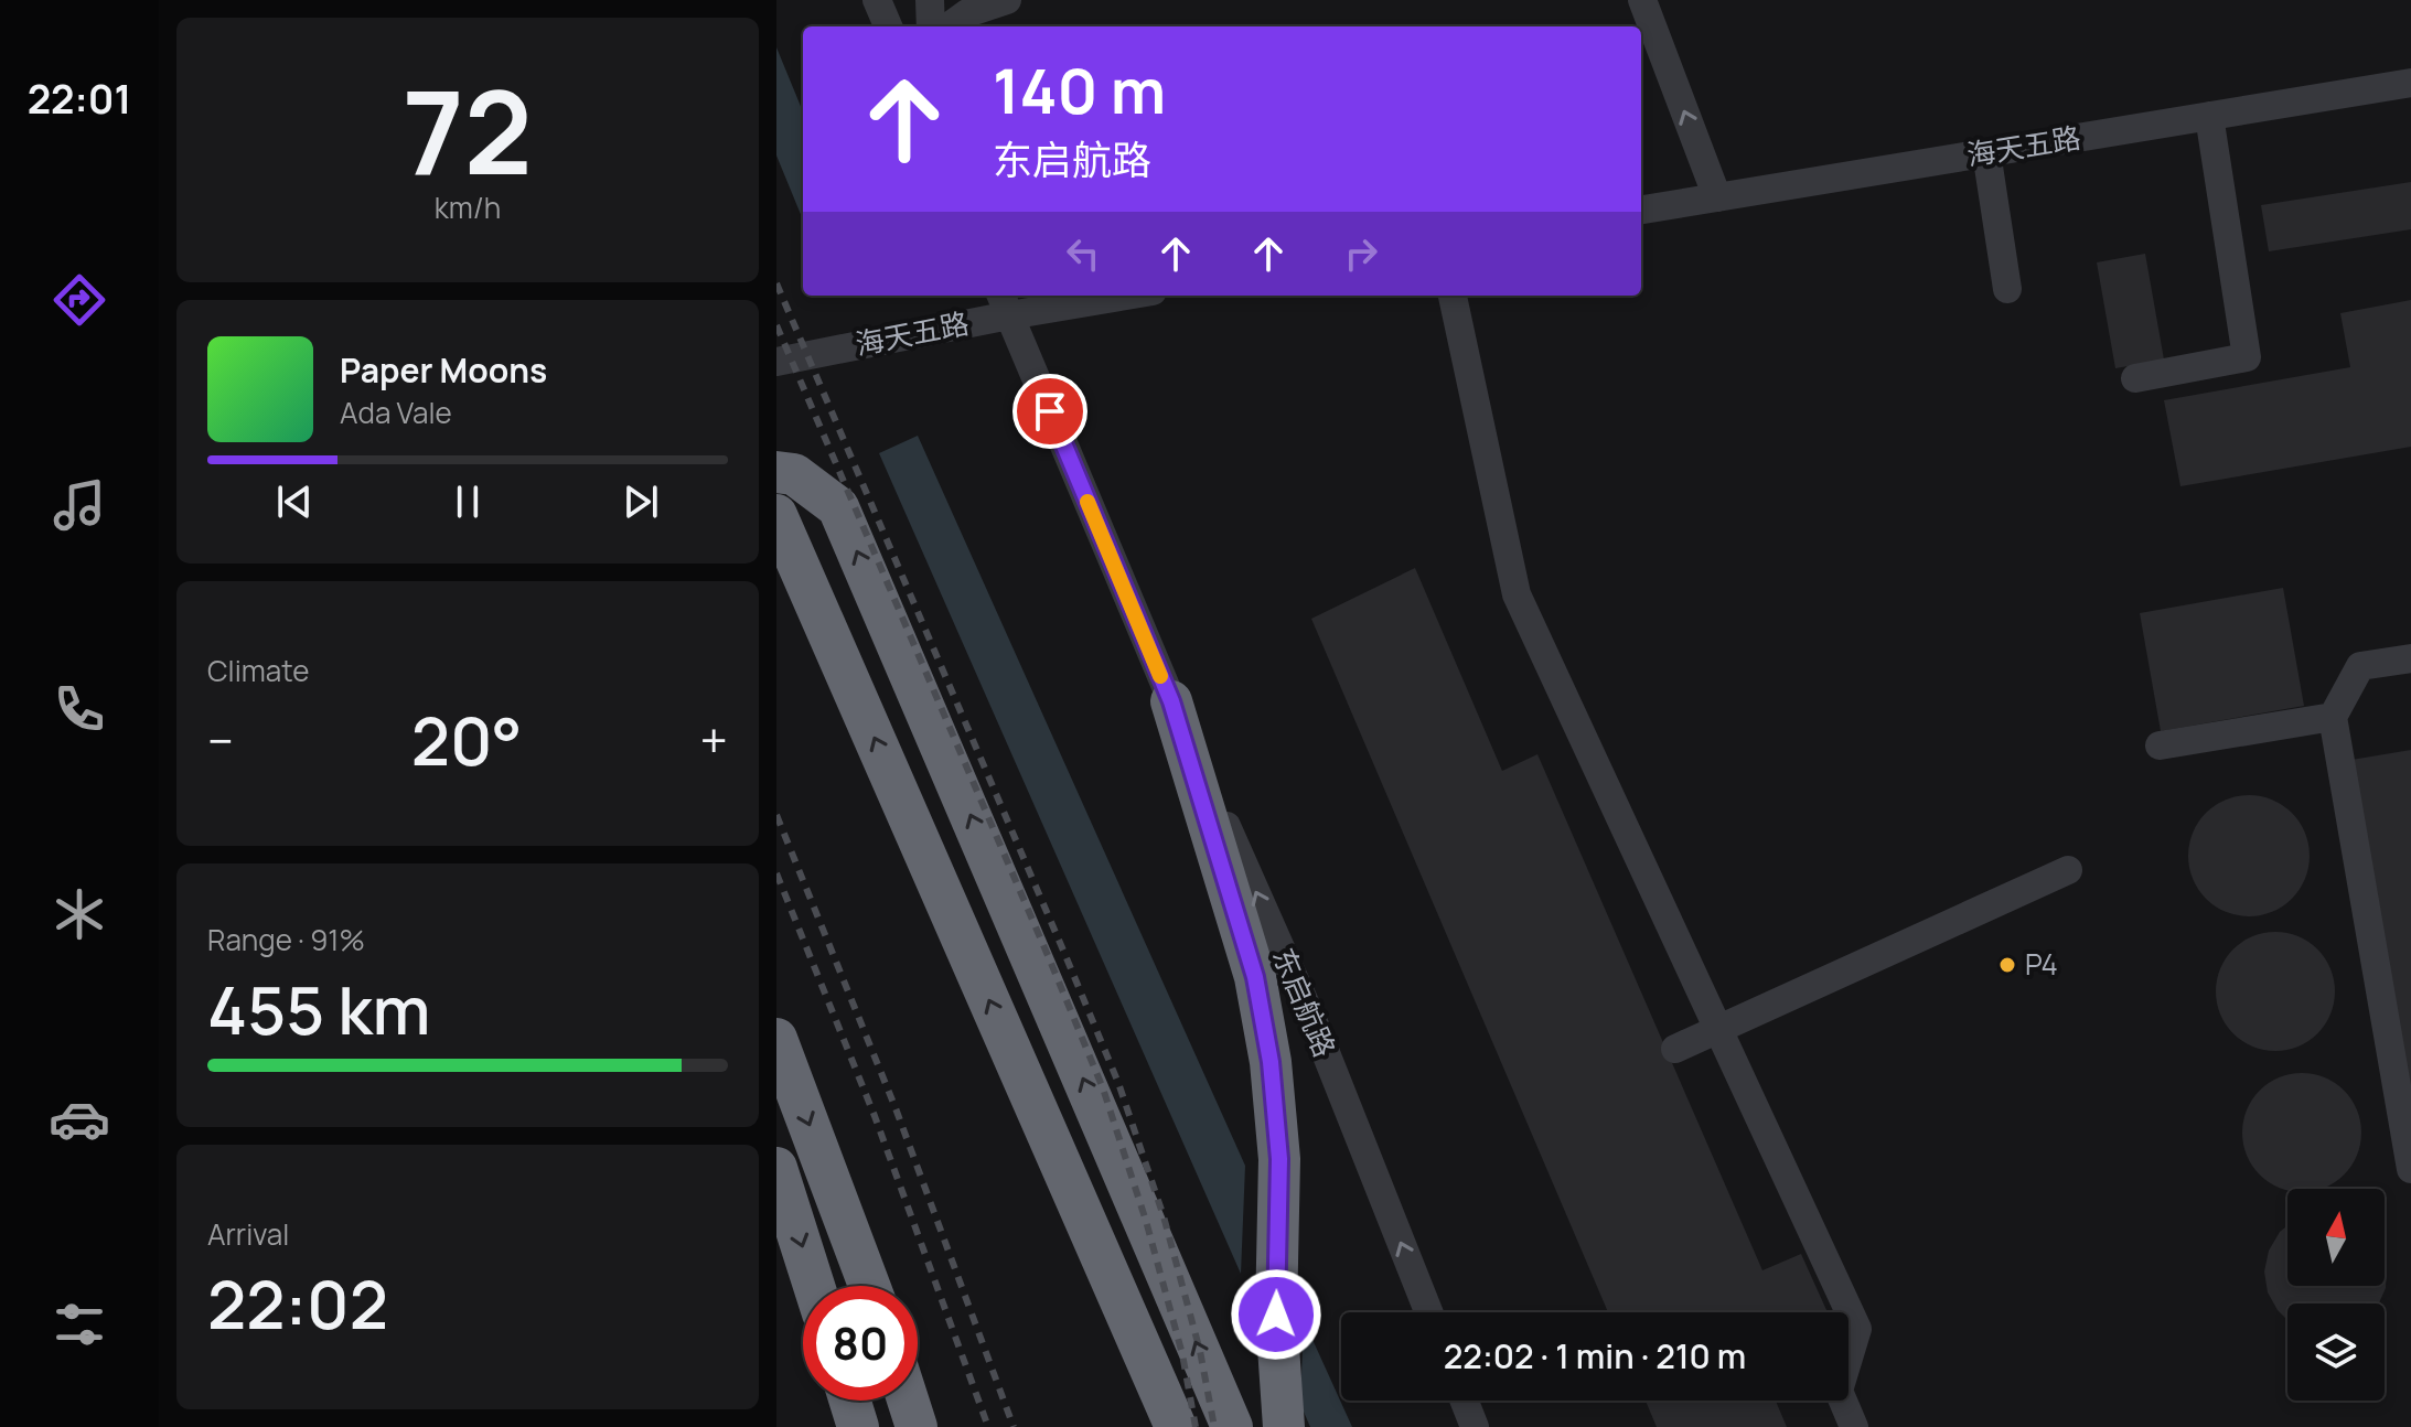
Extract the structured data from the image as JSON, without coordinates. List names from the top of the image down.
{
  "streets": {
    "street": ["海天五路", "东启航路"]
  },
  "crossings": [
    ["海天五路", "东启航路"]
  ],
  "one_way": ["东启航路"],
  "places": ["P4"],
  "north": "top",
  "page": {
    "tabs": "22:01",
    "tile": [
      ["72", "km/h"],
      "Climate",
      ["Range · 91%", "455 km"],
      ["Arrival", "22:02"]
    ],
    "turn": ["140 m", "东启航路"],
    "song": ["Paper Moons", "Ada Vale"],
    "heat": ["−", "20°", "+"],
    "limit": "80",
    "trip": "22:02 · 1 min · 210 m"
  }
}
